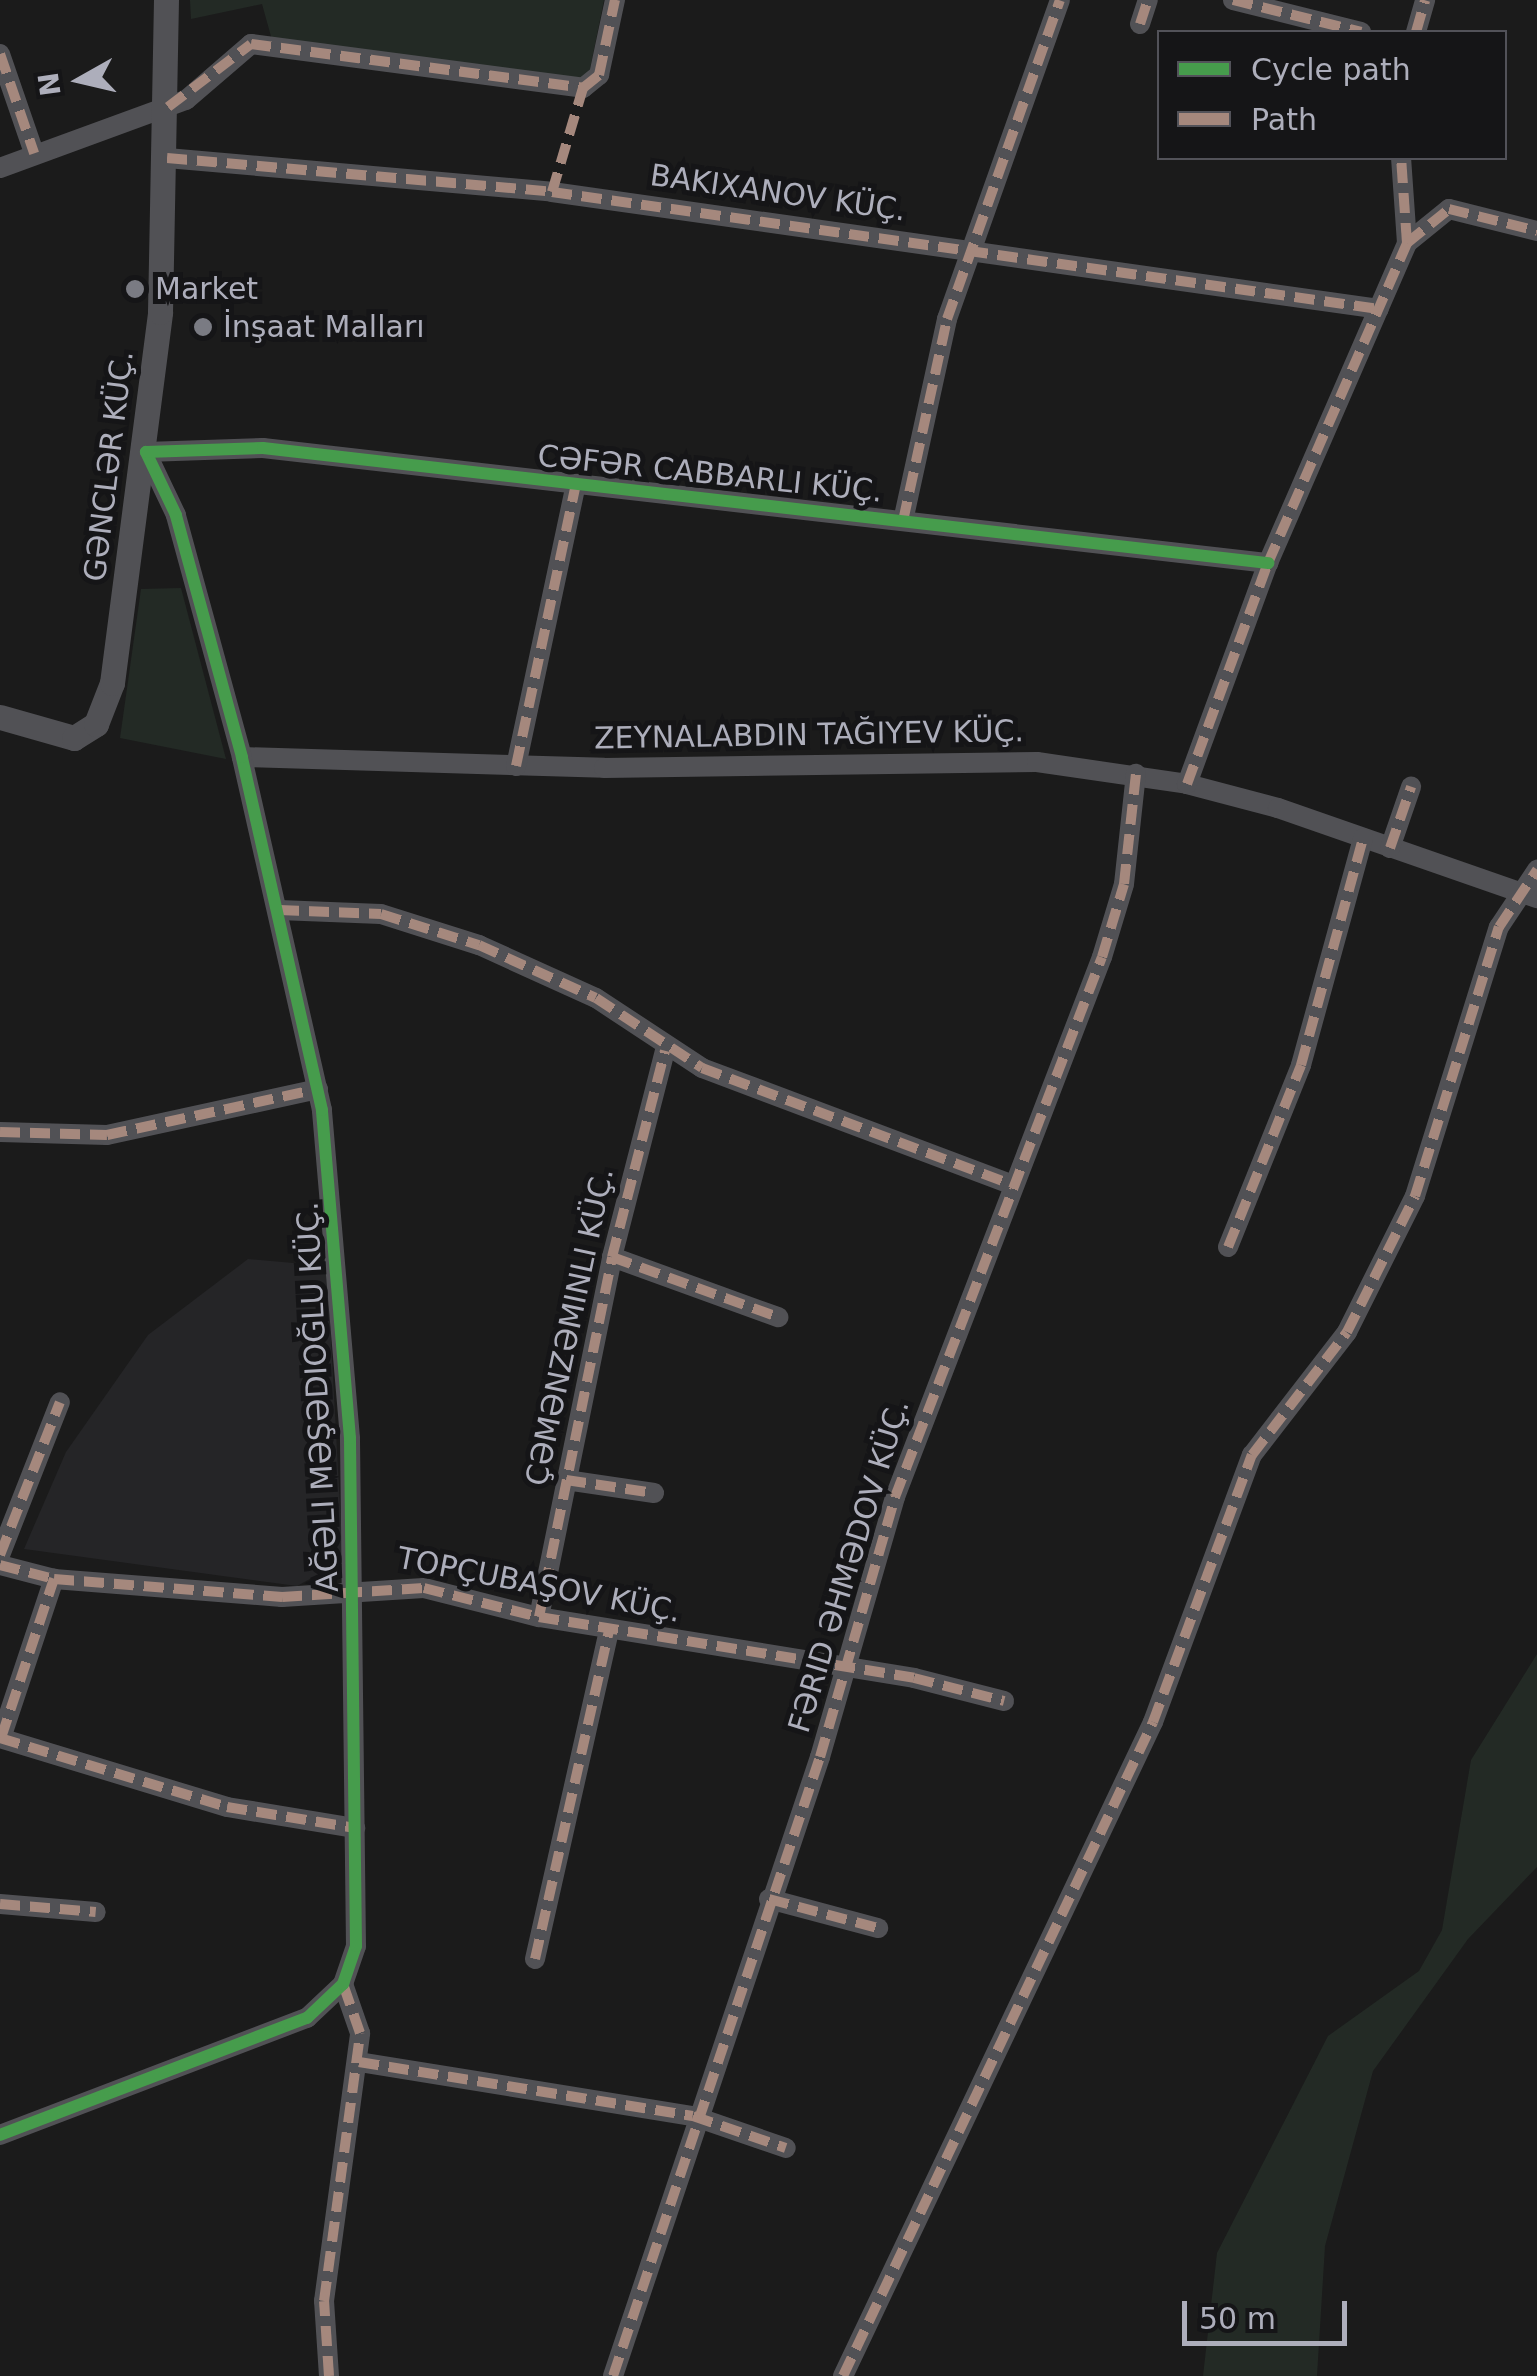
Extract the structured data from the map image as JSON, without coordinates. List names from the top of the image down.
{
  "streets": {
    "street": [
      "GƏNCLƏR KÜÇ.",
      "ÇƏMƏNZƏMINLI KÜÇ.",
      "AĞƏLI MƏŞƏDIOĞLU KÜÇ.",
      "FƏRID ƏHMƏDOV KÜÇ.",
      "TOPÇUBAŞOV KÜÇ."
    ],
    "cycle path": ["CƏFƏR CABBARLI KÜÇ."]
  },
  "crossings": [
    ["GƏNCLƏR KÜÇ.", "AĞƏLI MƏŞƏDIOĞLU KÜÇ."],
    ["ÇƏMƏNZƏMINLI KÜÇ.", "TOPÇUBAŞOV KÜÇ."],
    ["AĞƏLI MƏŞƏDIOĞLU KÜÇ.", "TOPÇUBAŞOV KÜÇ."],
    ["FƏRID ƏHMƏDOV KÜÇ.", "TOPÇUBAŞOV KÜÇ."]
  ],
  "places": ["Market", "İnşaat Malları"],
  "legend": ["Cycle path", "Path"],
  "scale_bar": "50 m",
  "north": "left"
}
